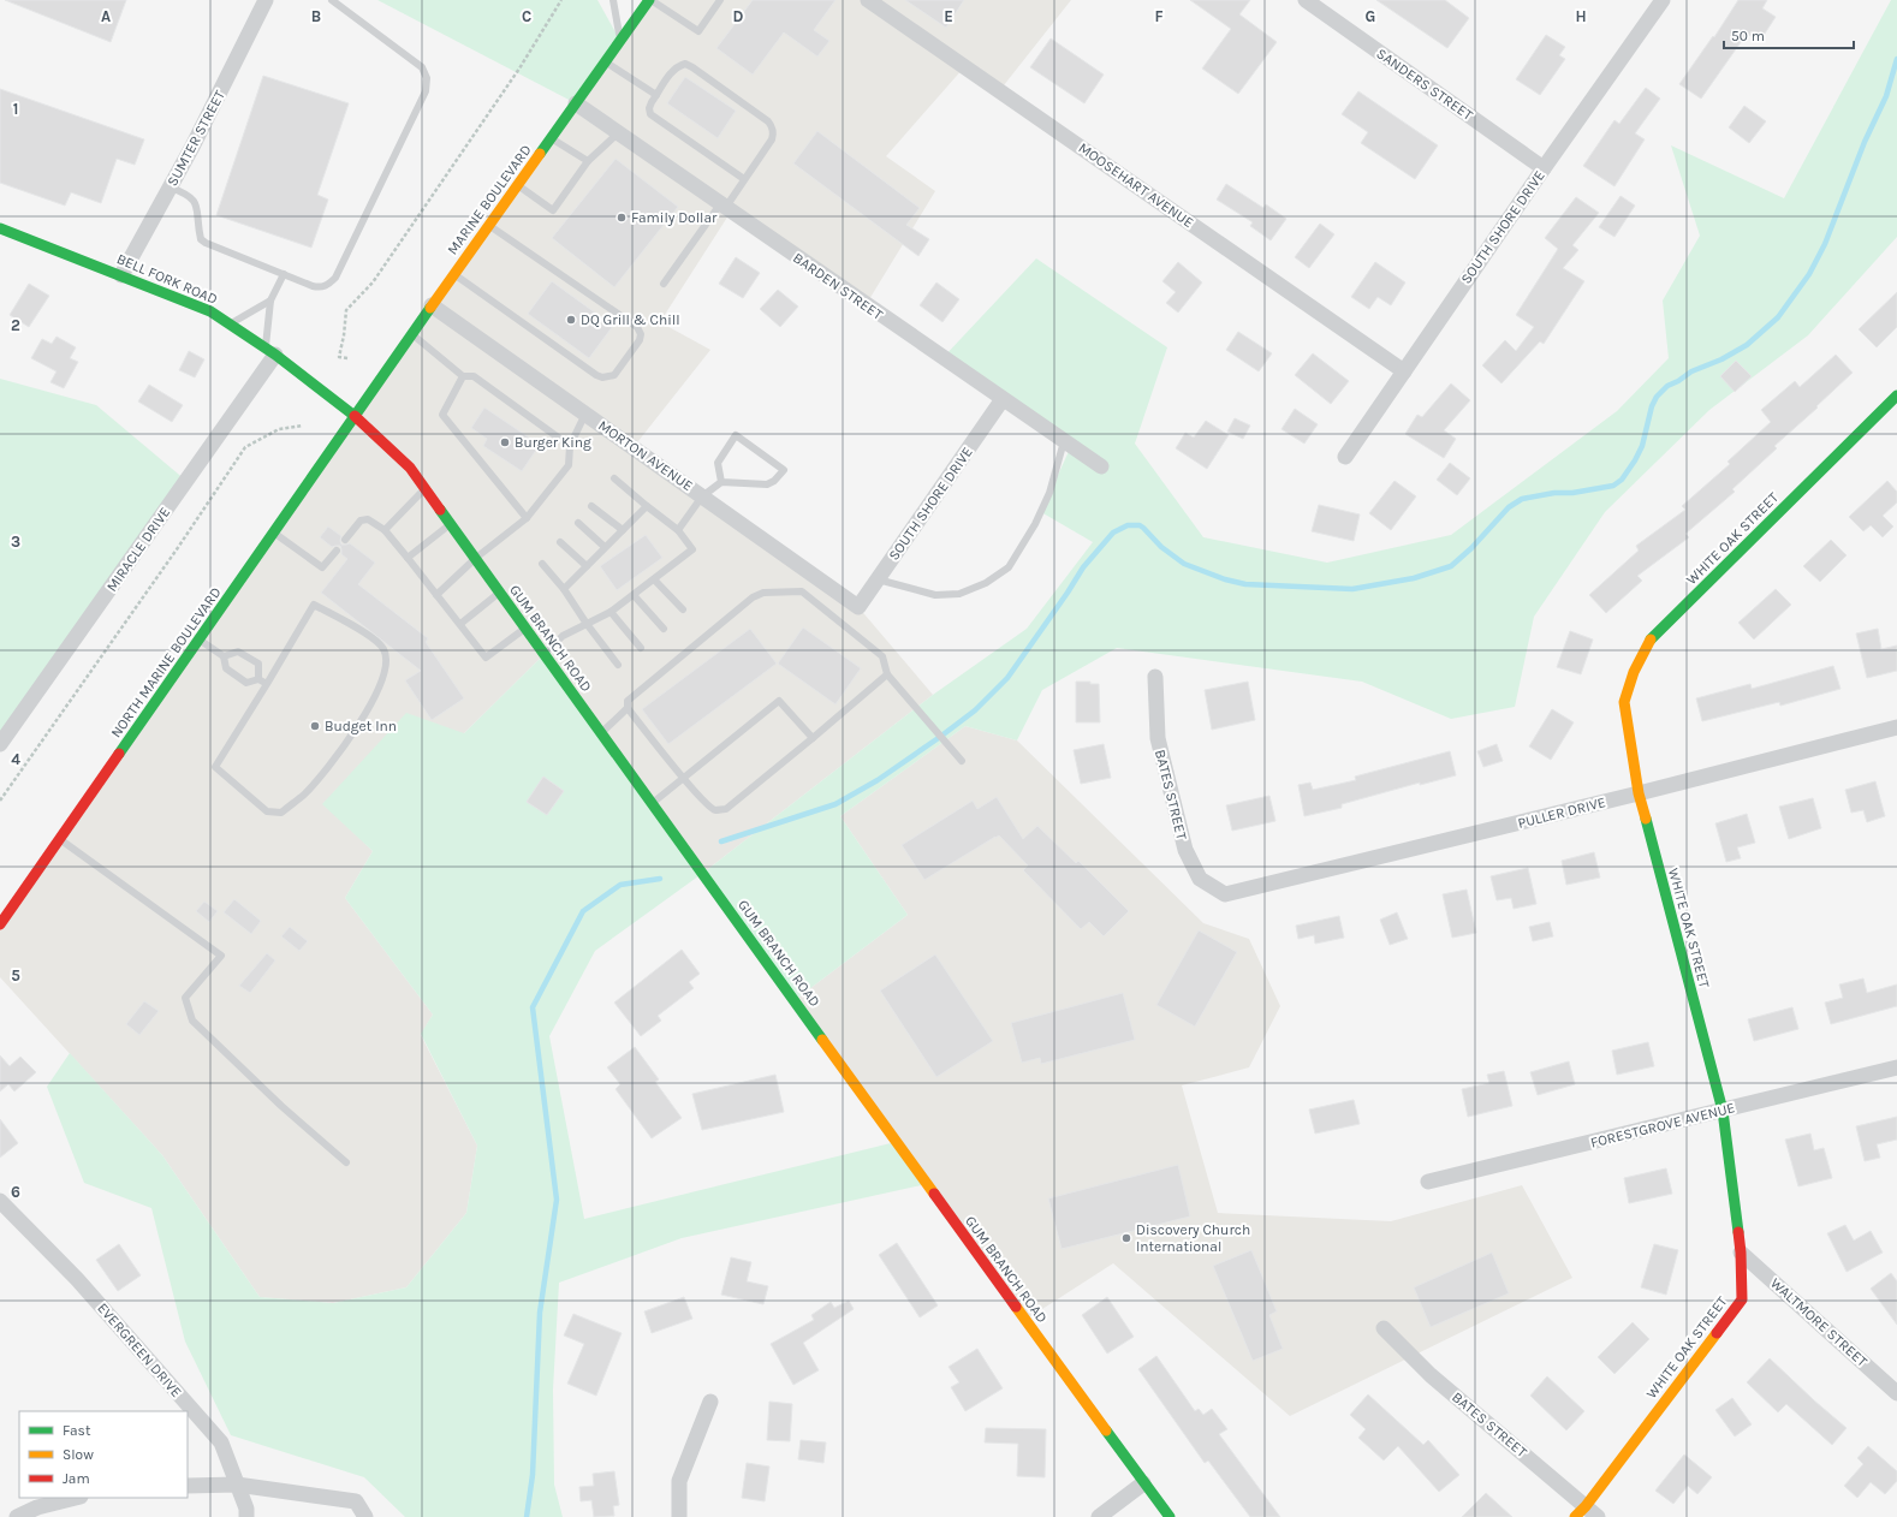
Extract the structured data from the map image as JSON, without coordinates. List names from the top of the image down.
{
  "streets": {
    "main road": [
      "MARINE BOULEVARD",
      "BELL FORK ROAD",
      "WHITE OAK STREET",
      "GUM BRANCH ROAD",
      "NORTH MARINE BOULEVARD"
    ],
    "street": [
      "SANDERS STREET",
      "SUMTER STREET",
      "MOOSEHART AVENUE",
      "SOUTH SHORE DRIVE",
      "BARDEN STREET",
      "MORTON AVENUE",
      "MIRACLE DRIVE",
      "BATES STREET",
      "PULLER DRIVE",
      "FORESTGROVE AVENUE",
      "WALTMORE STREET",
      "EVERGREEN DRIVE"
    ]
  },
  "crossings": [
    ["SANDERS STREET", "SOUTH SHORE DRIVE"],
    ["SUMTER STREET", "BELL FORK ROAD"],
    ["MOOSEHART AVENUE", "SOUTH SHORE DRIVE"],
    ["MARINE BOULEVARD", "BELL FORK ROAD"],
    ["MARINE BOULEVARD", "BARDEN STREET"],
    ["MARINE BOULEVARD", "MORTON AVENUE"],
    ["MARINE BOULEVARD", "GUM BRANCH ROAD"],
    ["MARINE BOULEVARD", "NORTH MARINE BOULEVARD"],
    ["SOUTH SHORE DRIVE", "BARDEN STREET"],
    ["SOUTH SHORE DRIVE", "MORTON AVENUE"],
    ["BELL FORK ROAD", "MIRACLE DRIVE"],
    ["BELL FORK ROAD", "GUM BRANCH ROAD"],
    ["BELL FORK ROAD", "NORTH MARINE BOULEVARD"],
    ["WHITE OAK STREET", "BATES STREET"],
    ["WHITE OAK STREET", "PULLER DRIVE"],
    ["WHITE OAK STREET", "FORESTGROVE AVENUE"],
    ["WHITE OAK STREET", "WALTMORE STREET"],
    ["GUM BRANCH ROAD", "NORTH MARINE BOULEVARD"],
    ["BATES STREET", "PULLER DRIVE"]
  ],
  "places": [
    "Family Dollar",
    "DQ Grill & Chill",
    "Burger King",
    "Budget Inn",
    "Discovery Church International"
  ],
  "legend": ["Fast", "Slow", "Jam"],
  "scale_bar": "50 m",
  "grid": {
    "columns": [
      "A",
      "B",
      "C",
      "D",
      "E",
      "F",
      "G",
      "H"
    ],
    "rows": [
      "1",
      "2",
      "3",
      "4",
      "5",
      "6"
    ]
  }
}
